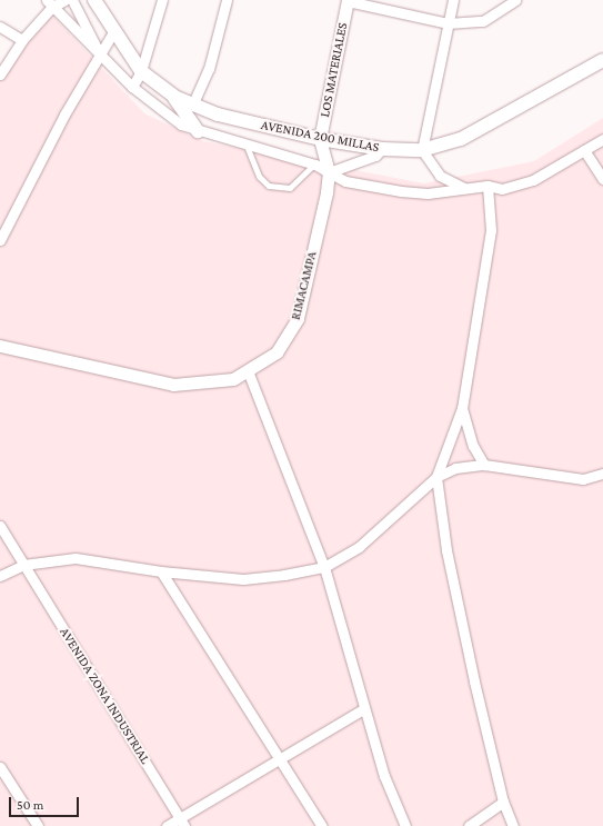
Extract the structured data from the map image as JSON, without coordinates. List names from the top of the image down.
{
  "streets": {
    "main road": ["AVENIDA 200 MILLAS"],
    "street": ["LOS MATERIALES", "RIMACAMPA", "AVENIDA ZONA INDUSTRIAL"]
  },
  "crossings": [
    ["LOS MATERIALES", "AVENIDA 200 MILLAS"],
    ["LOS MATERIALES", "RIMACAMPA"],
    ["AVENIDA 200 MILLAS", "RIMACAMPA"]
  ],
  "scale_bar": "50 m"
}
